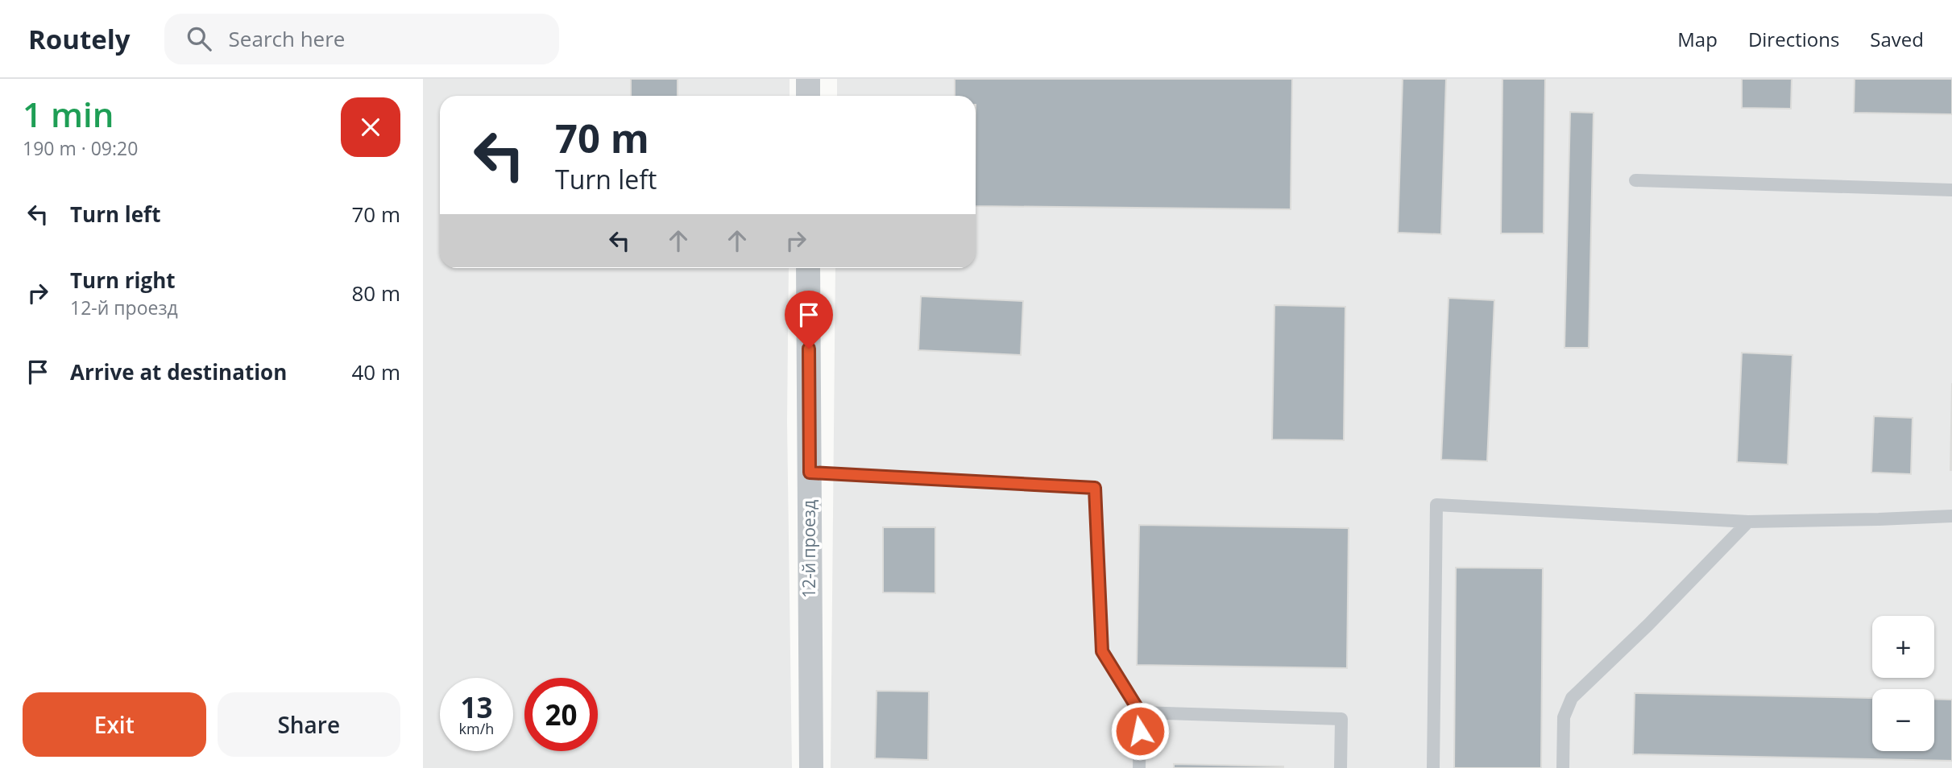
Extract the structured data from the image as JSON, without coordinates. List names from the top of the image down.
{
  "streets": {
    "street": ["12-й проезд"]
  },
  "page": {
    "header": "Routely",
    "search": "Search here",
    "nav": ["Map", "Directions", "Saved"],
    "heading": ["1 min", "190 m · 09:20"],
    "turn": ["70 m", "Turn left"],
    "list": [
      {
        "name": "Turn left",
        "value": "70 m"
      },
      {
        "name": "Turn right",
        "note": "12-й проезд",
        "value": "80 m"
      },
      {
        "name": "Arrive at destination",
        "value": "40 m"
      }
    ],
    "map_buttons": ["+", "−"],
    "speed": "13 km/h",
    "limit": "20",
    "buttons": ["Exit", "Share"]
  }
}
